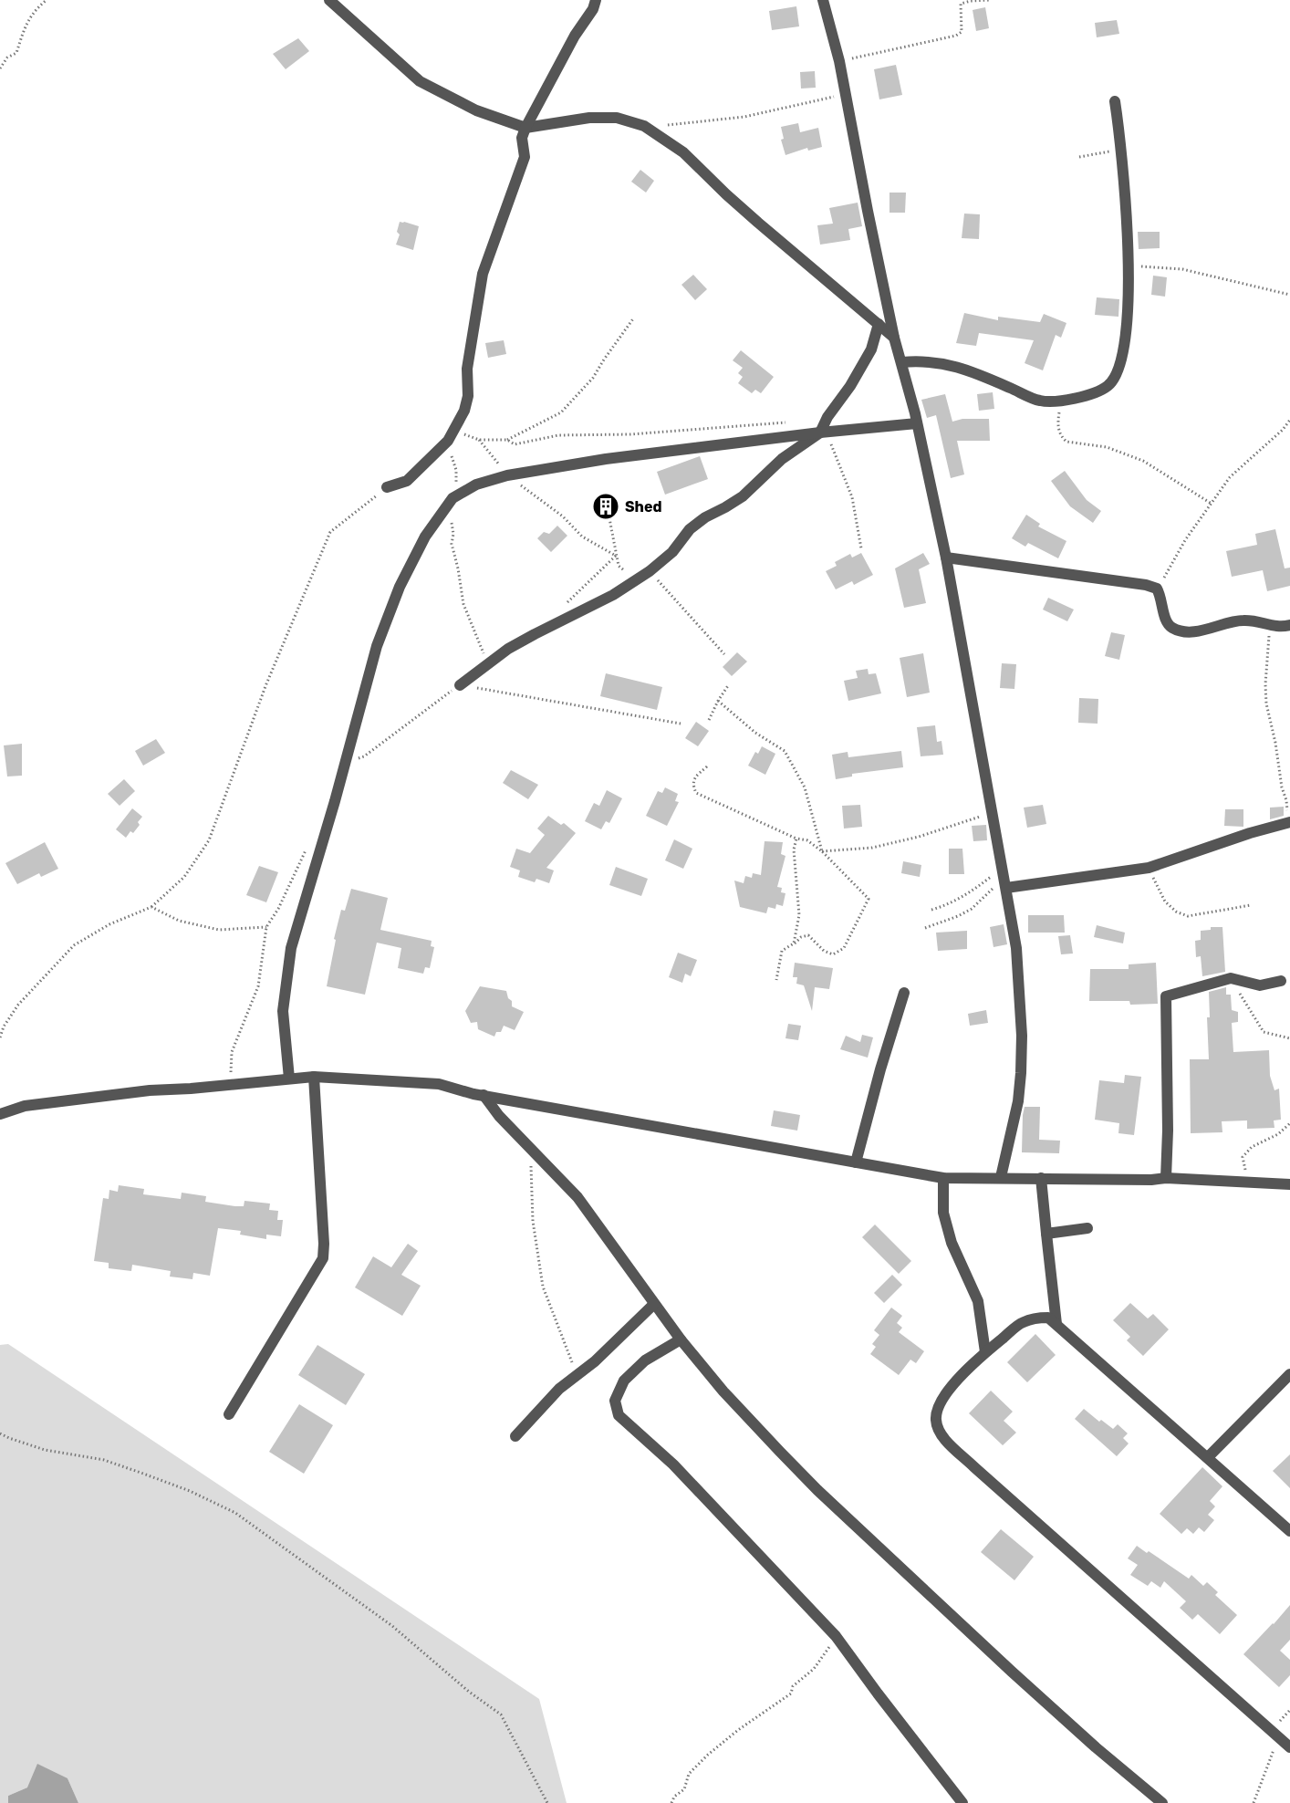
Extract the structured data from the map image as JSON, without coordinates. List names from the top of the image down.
{
  "places": {
    "building": ["Shed"]
  }
}
